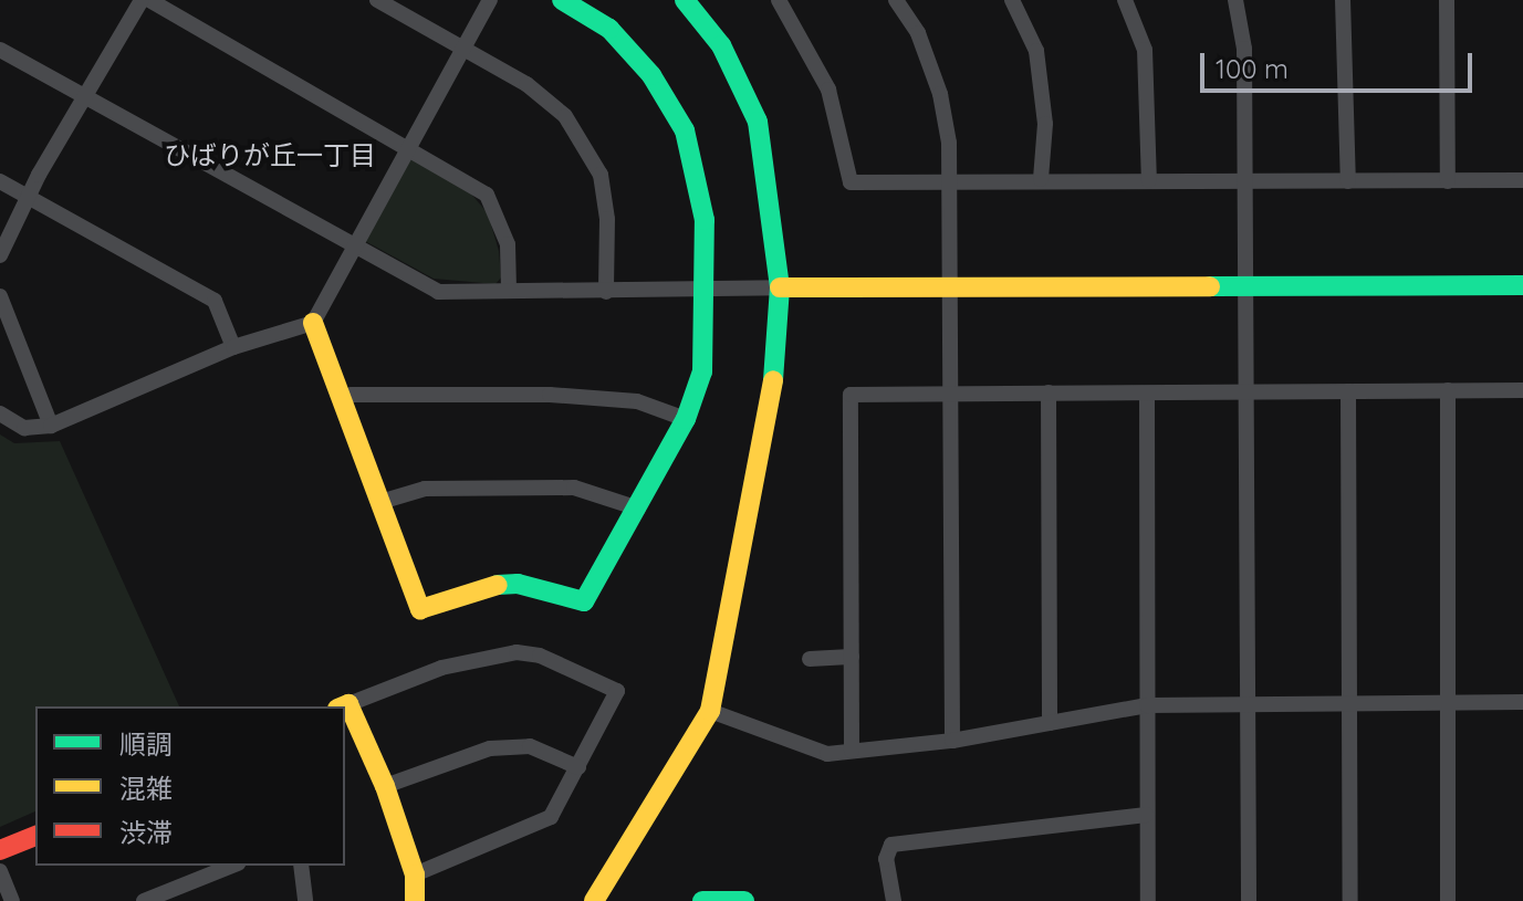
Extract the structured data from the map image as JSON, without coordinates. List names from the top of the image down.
{
  "districts": ["ひばりが丘一丁目"],
  "legend": ["順調", "混雑", "渋滞"],
  "scale_bar": "100 m"
}
